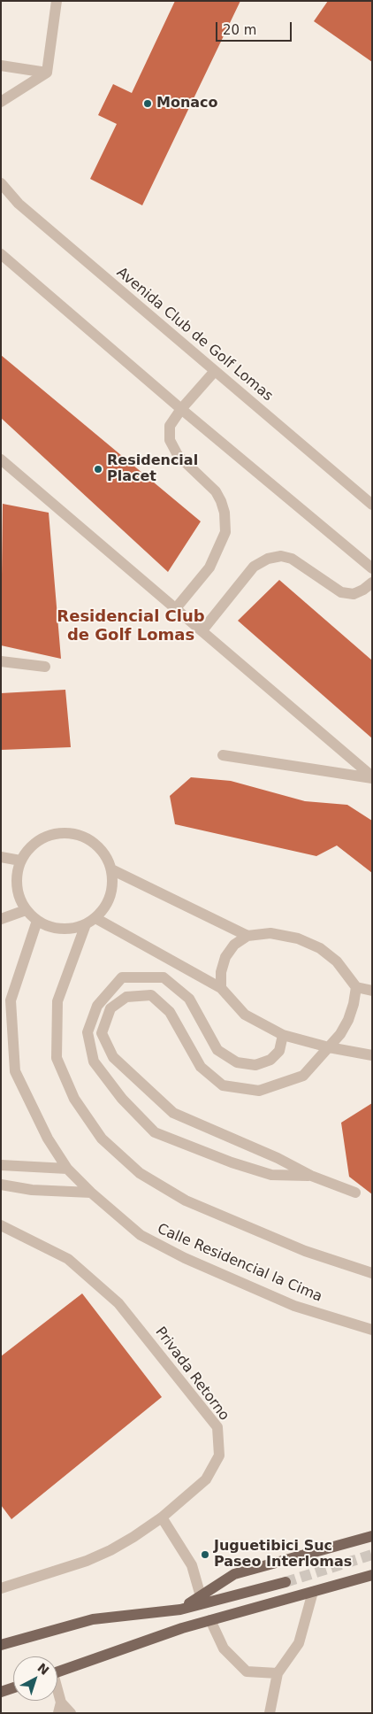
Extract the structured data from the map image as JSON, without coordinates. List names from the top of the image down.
{
  "streets": {
    "street": ["Avenida Club de Golf Lomas", "Calle Residencial la Cima", "Privada Retorno"]
  },
  "districts": ["Residencial Club de Golf Lomas"],
  "places": ["Monaco", "Residencial Placet", "Juguetibici Suc Paseo Interlomas"],
  "scale_bar": "20 m",
  "north": "top right"
}
